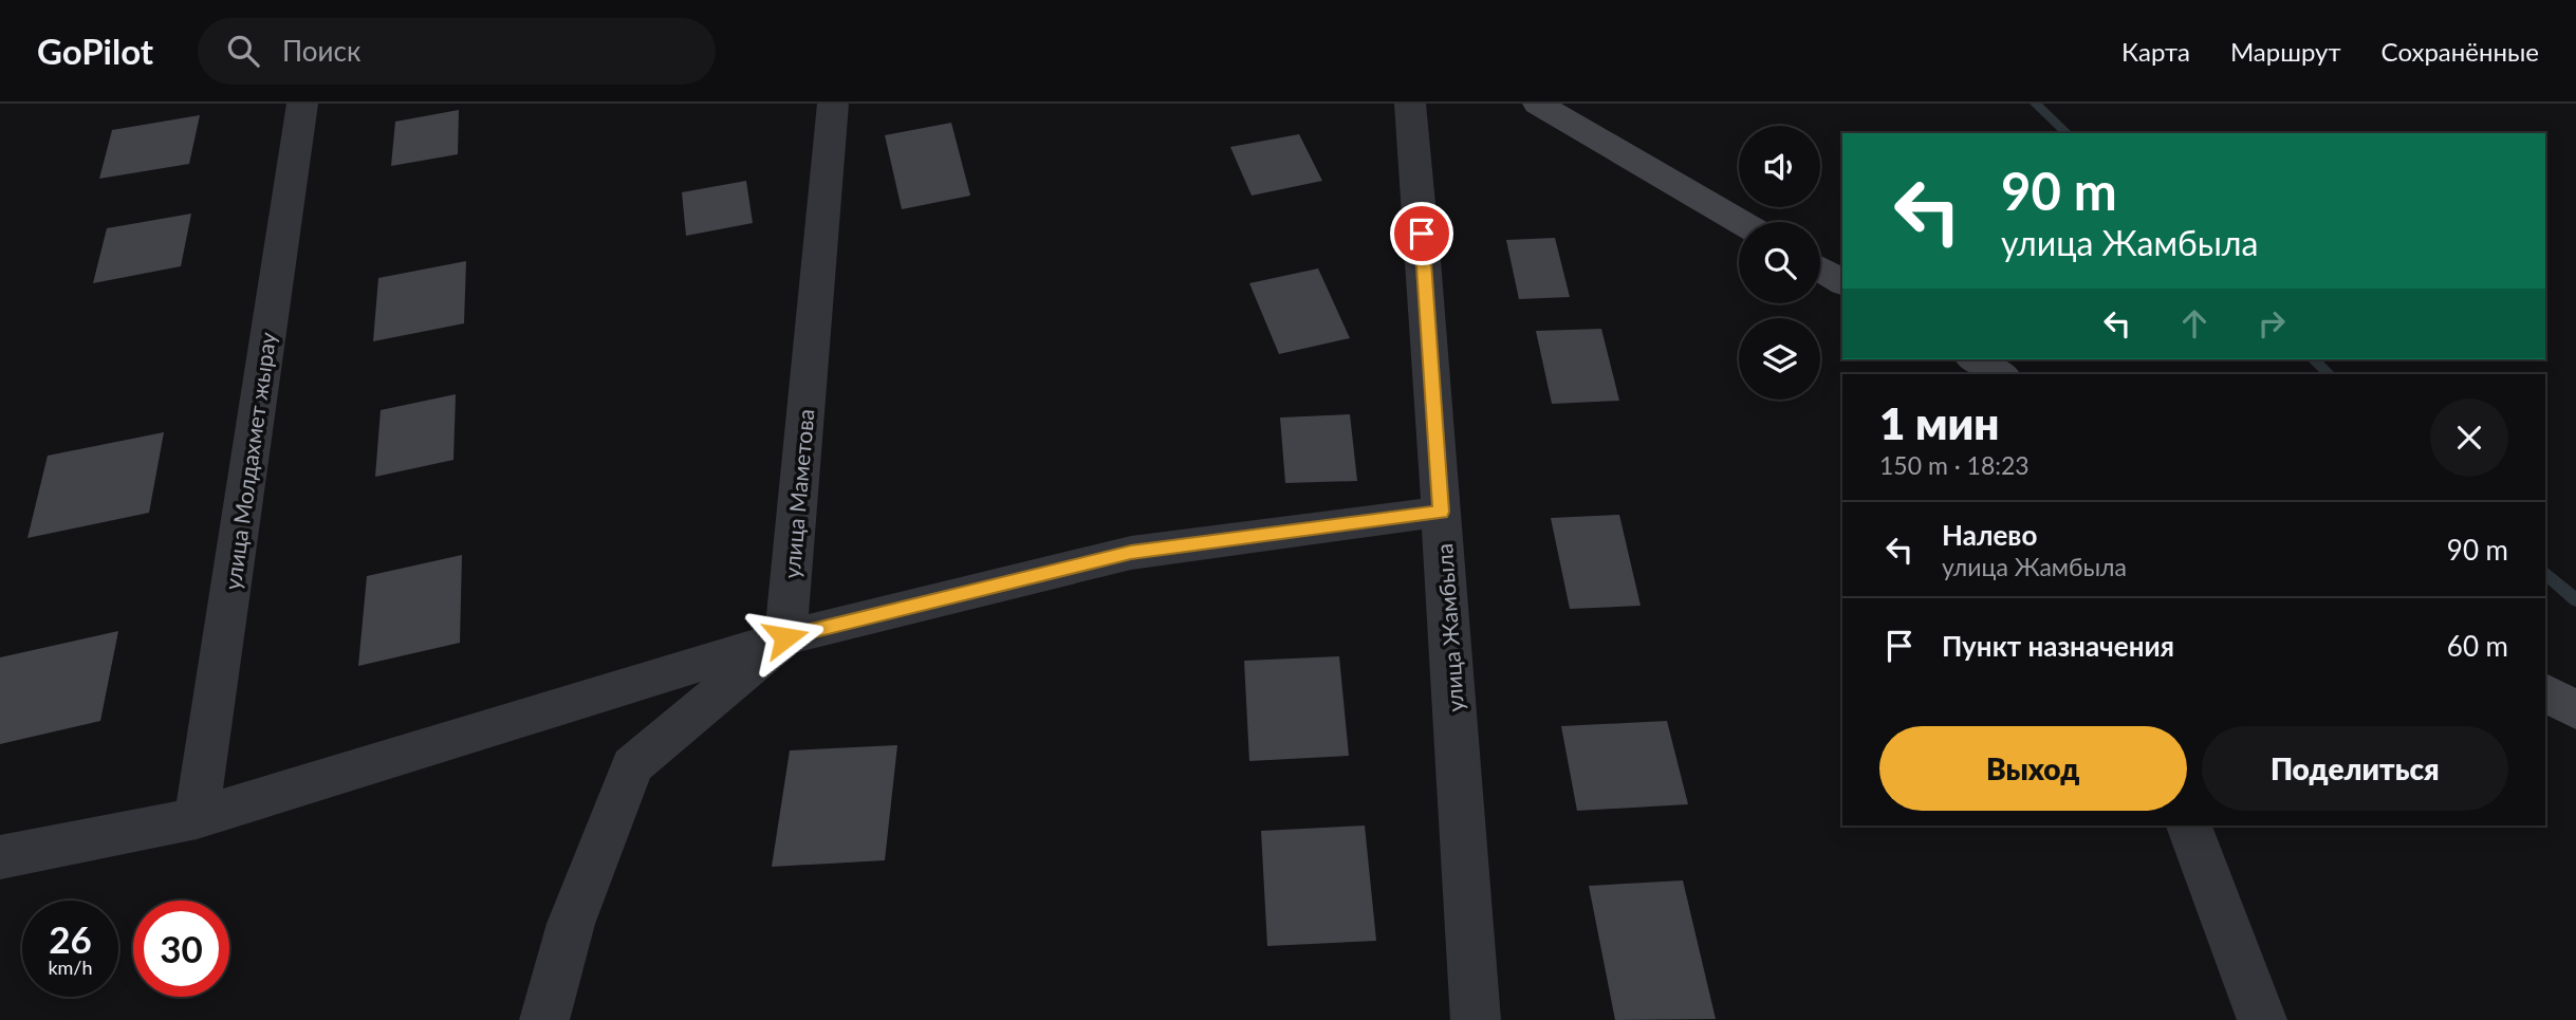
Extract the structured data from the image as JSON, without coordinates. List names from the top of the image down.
{
  "streets": {
    "street": ["улица Молдахмет жырау", "улица Маметова", "улица Жамбыла"]
  },
  "page": {
    "header": "GoPilot",
    "search": "Поиск",
    "nav": ["Карта", "Маршрут", "Сохранённые"],
    "turn": ["90 m", "улица Жамбыла"],
    "heading": ["1 мин", "150 m · 18:23"],
    "list": [
      {
        "name": "Налево",
        "note": "улица Жамбыла",
        "value": "90 m"
      },
      {
        "name": "Пункт назначения",
        "value": "60 m"
      }
    ],
    "buttons": ["Выход", "Поделиться"],
    "speed": "26 km/h",
    "limit": "30"
  }
}
